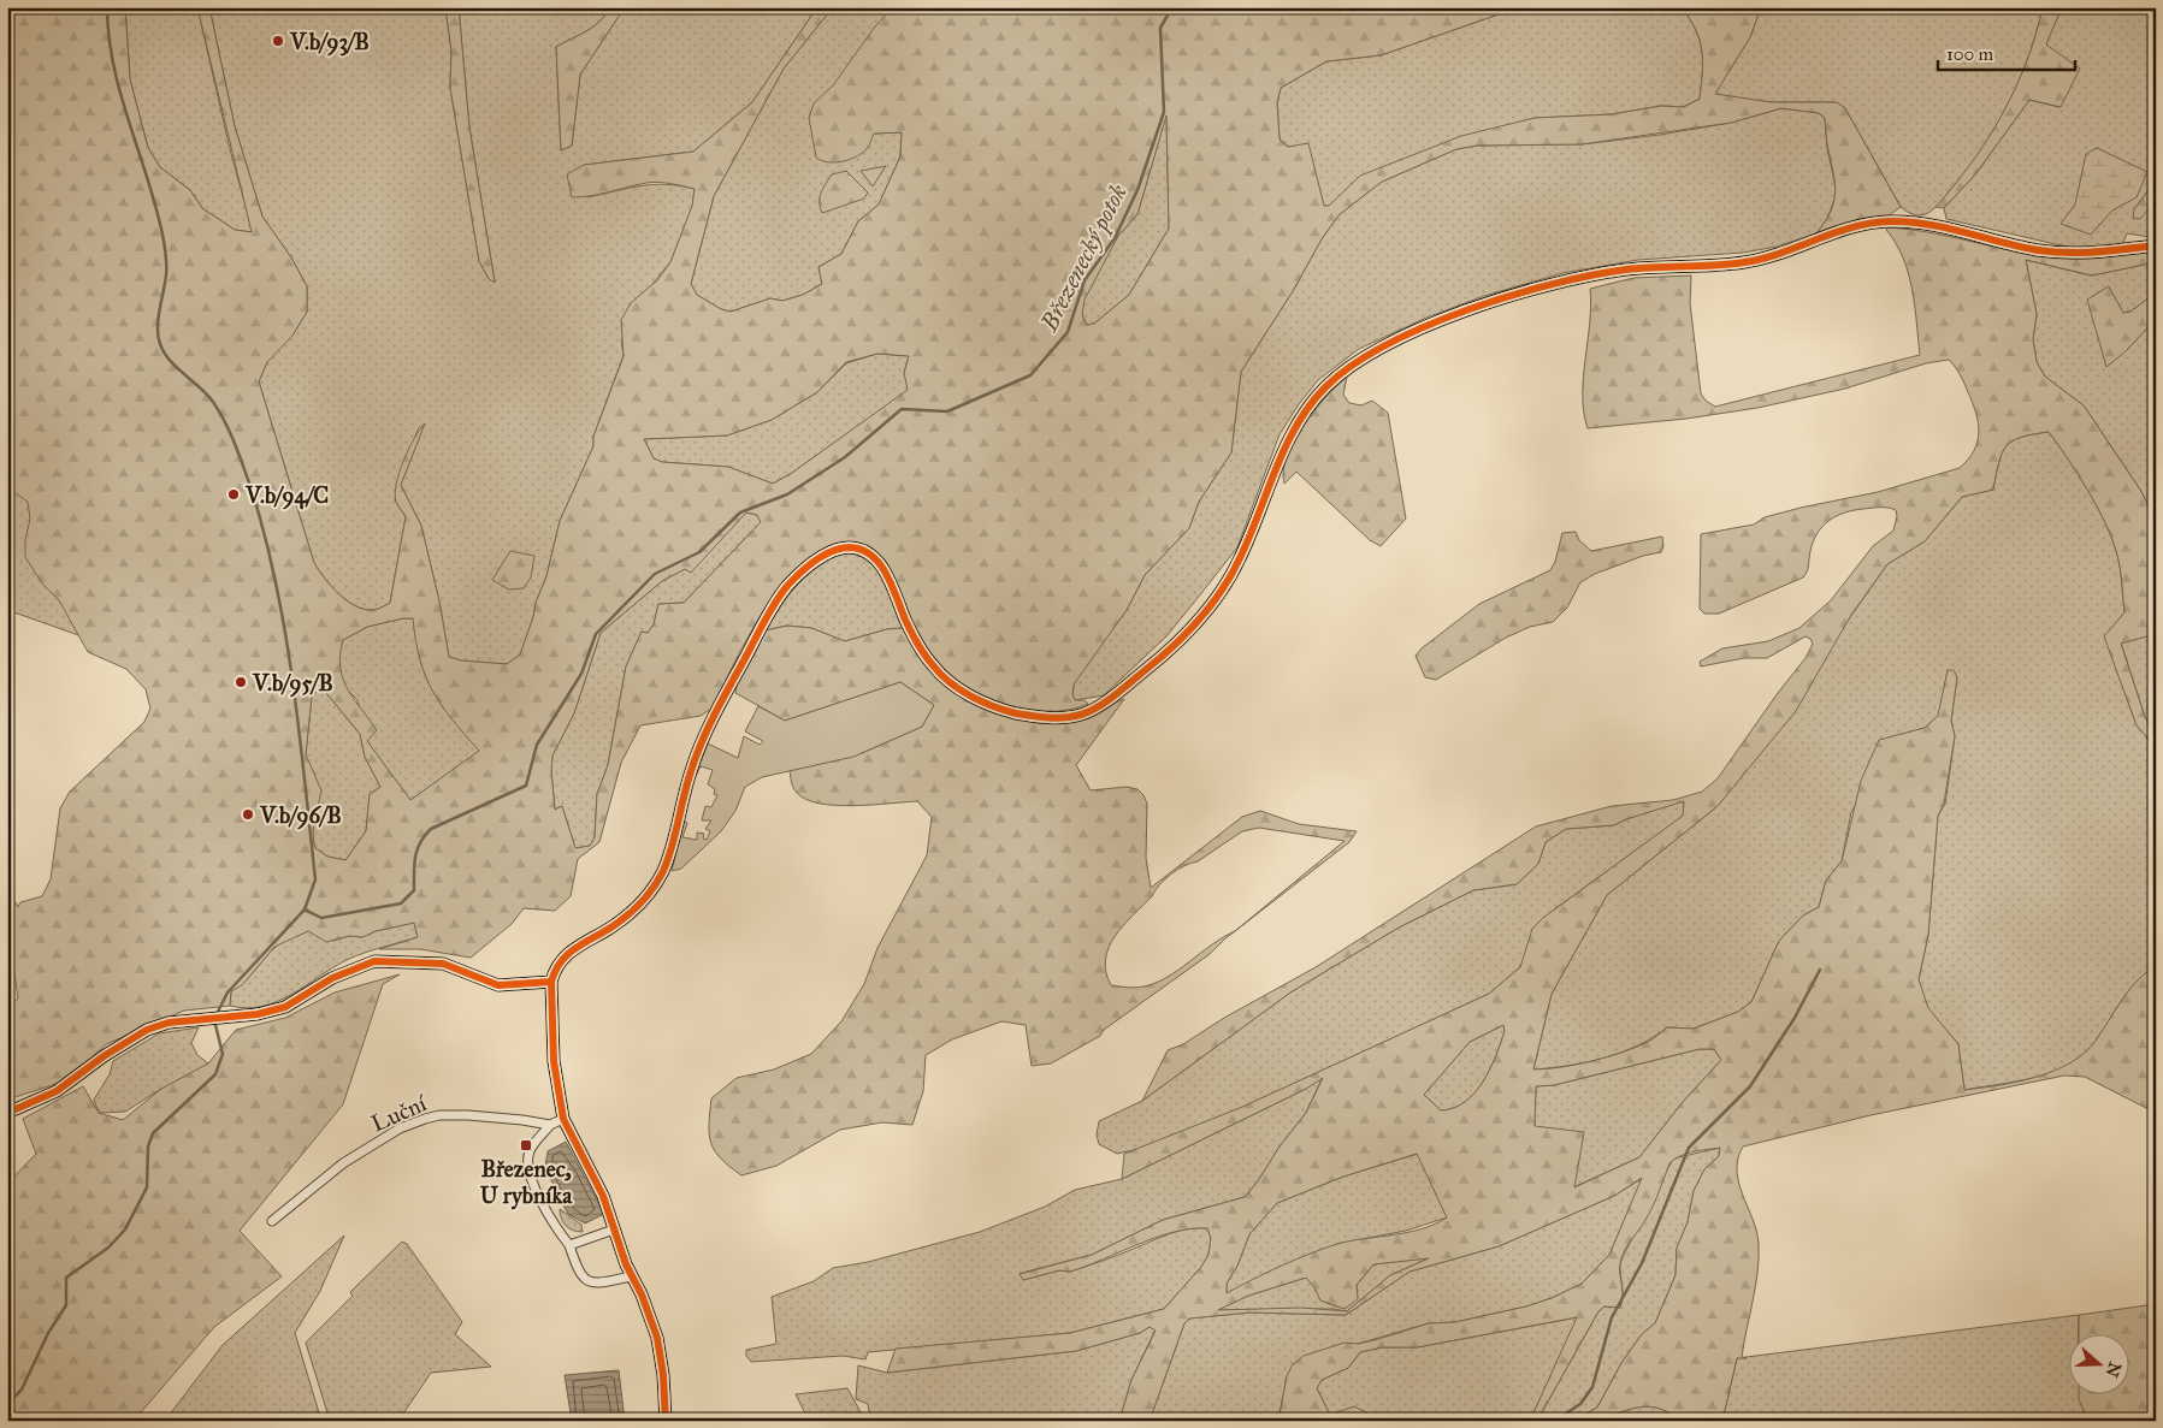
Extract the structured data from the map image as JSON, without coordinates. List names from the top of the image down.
{
  "streets": {
    "street": ["Luční"]
  },
  "water": ["Březenecký potok"],
  "places": {
    "other": [
      "V.b/93/B",
      "V.b/94/C",
      "V.b/95/B",
      "V.b/96/B"
    ],
    "transit": ["Březenec, U rybníka"]
  },
  "scale_bar": "100 m",
  "north": "right"
}
